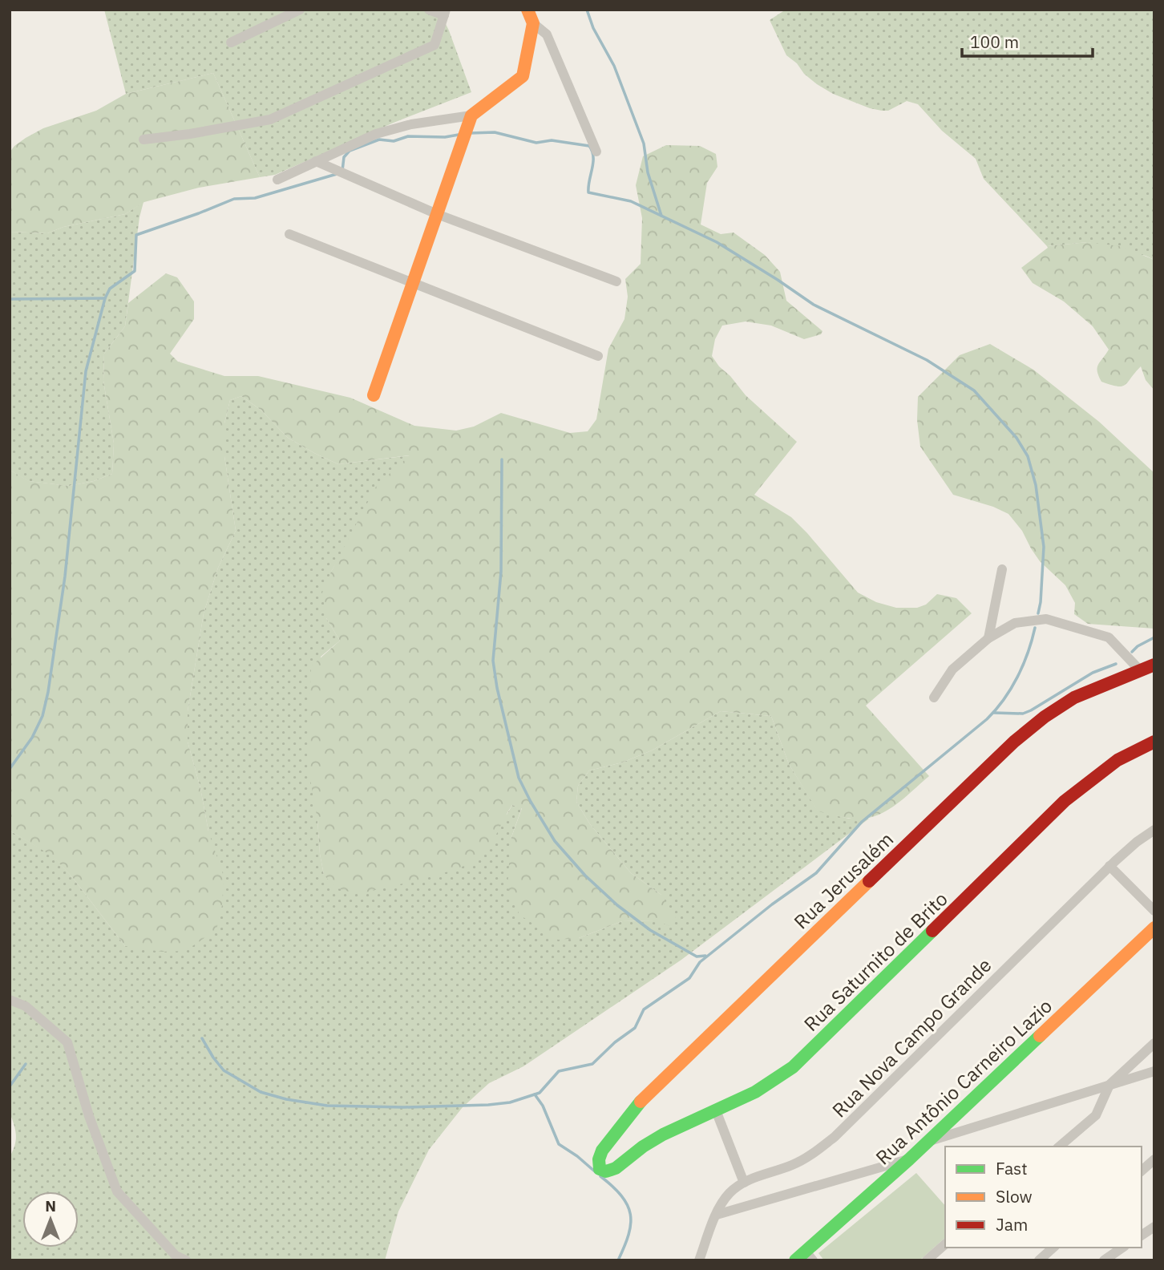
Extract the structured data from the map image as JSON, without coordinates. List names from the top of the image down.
{
  "streets": {
    "street": [
      "Rua Jerusalém",
      "Rua Saturnito de Brito",
      "Rua Nova Campo Grande",
      "Rua Antônio Carneiro Lazio"
    ]
  },
  "crossings": [
    ["Rua Jerusalém", "Rua Saturnito de Brito"]
  ],
  "legend": ["Fast", "Slow", "Jam"],
  "scale_bar": "100 m",
  "north": "top"
}
